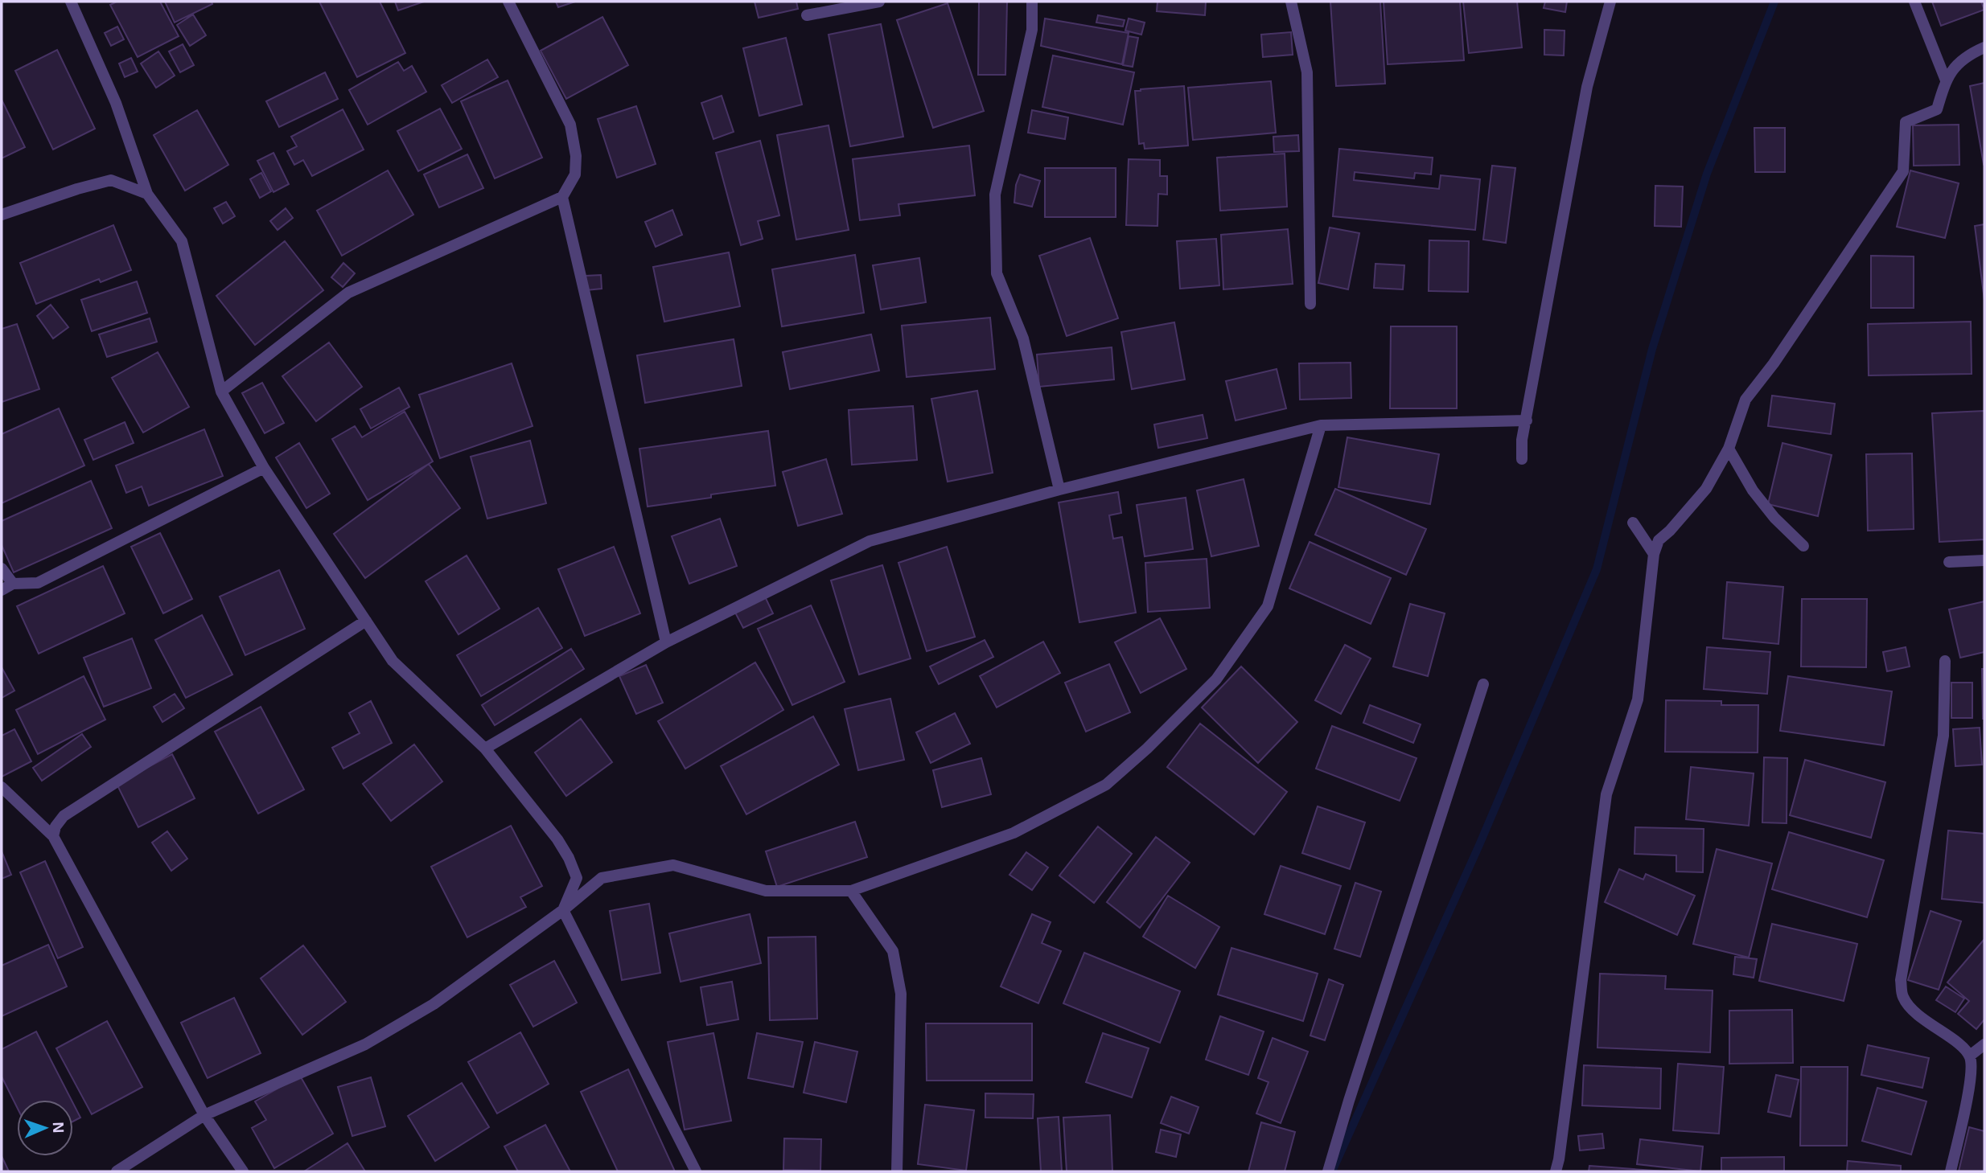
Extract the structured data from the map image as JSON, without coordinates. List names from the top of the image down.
{
  "north": "right"
}
